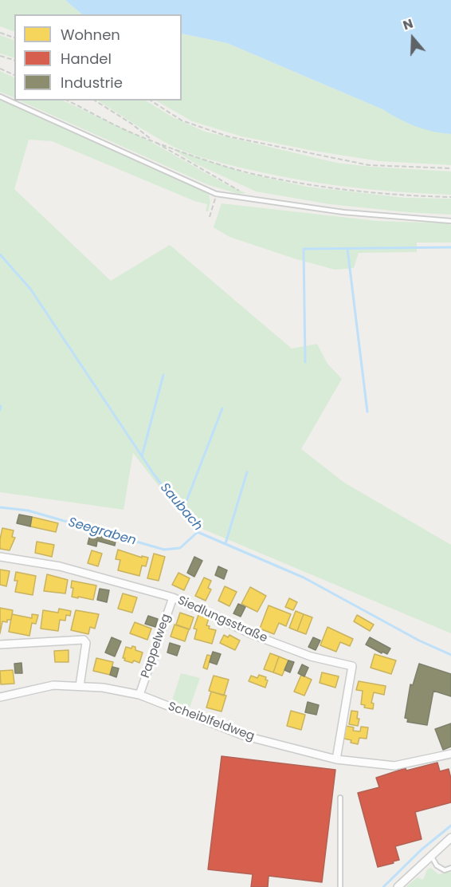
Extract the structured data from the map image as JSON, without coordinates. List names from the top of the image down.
{
  "streets": {
    "street": ["Siedlungsstraße", "Pappelweg", "Scheiblfeldweg"]
  },
  "crossings": [
    ["Siedlungsstraße", "Pappelweg"],
    ["Siedlungsstraße", "Scheiblfeldweg"],
    ["Pappelweg", "Scheiblfeldweg"]
  ],
  "water": ["Saubach", "Seegraben"],
  "legend": ["Wohnen", "Handel", "Industrie"],
  "north": "top"
}
